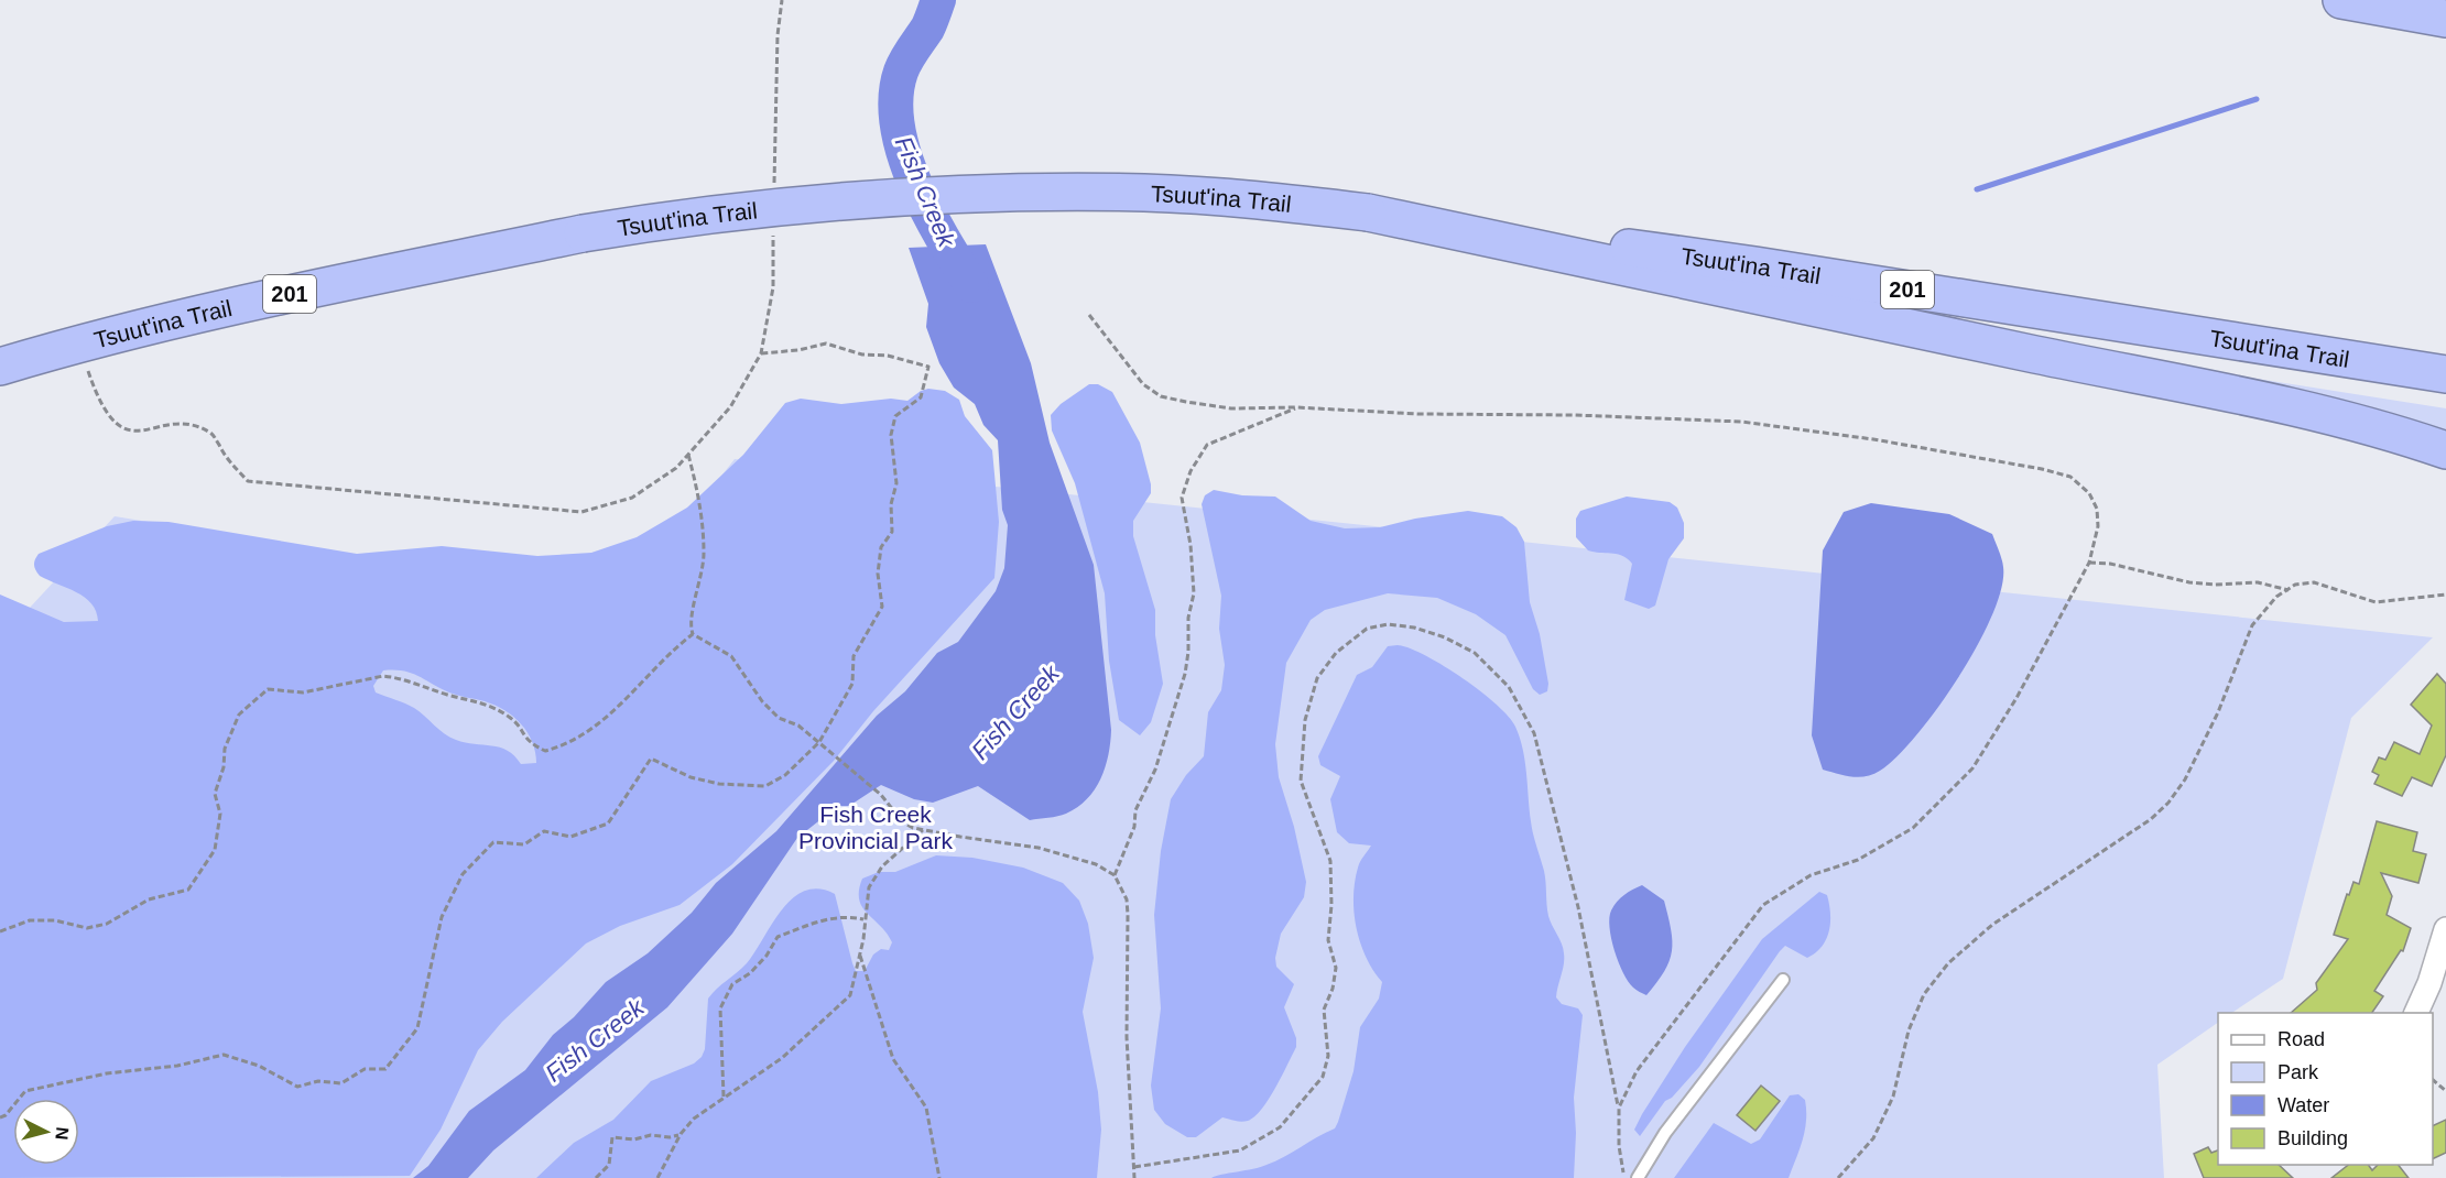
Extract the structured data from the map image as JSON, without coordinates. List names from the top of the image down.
{
  "streets": {
    "highway": ["Tsuut'ina Trail", "201"]
  },
  "water": ["Fish Creek"],
  "parks": ["Fish Creek Provincial Park"],
  "legend": [
    "Road",
    "Park",
    "Water",
    "Building"
  ],
  "north": "right"
}
